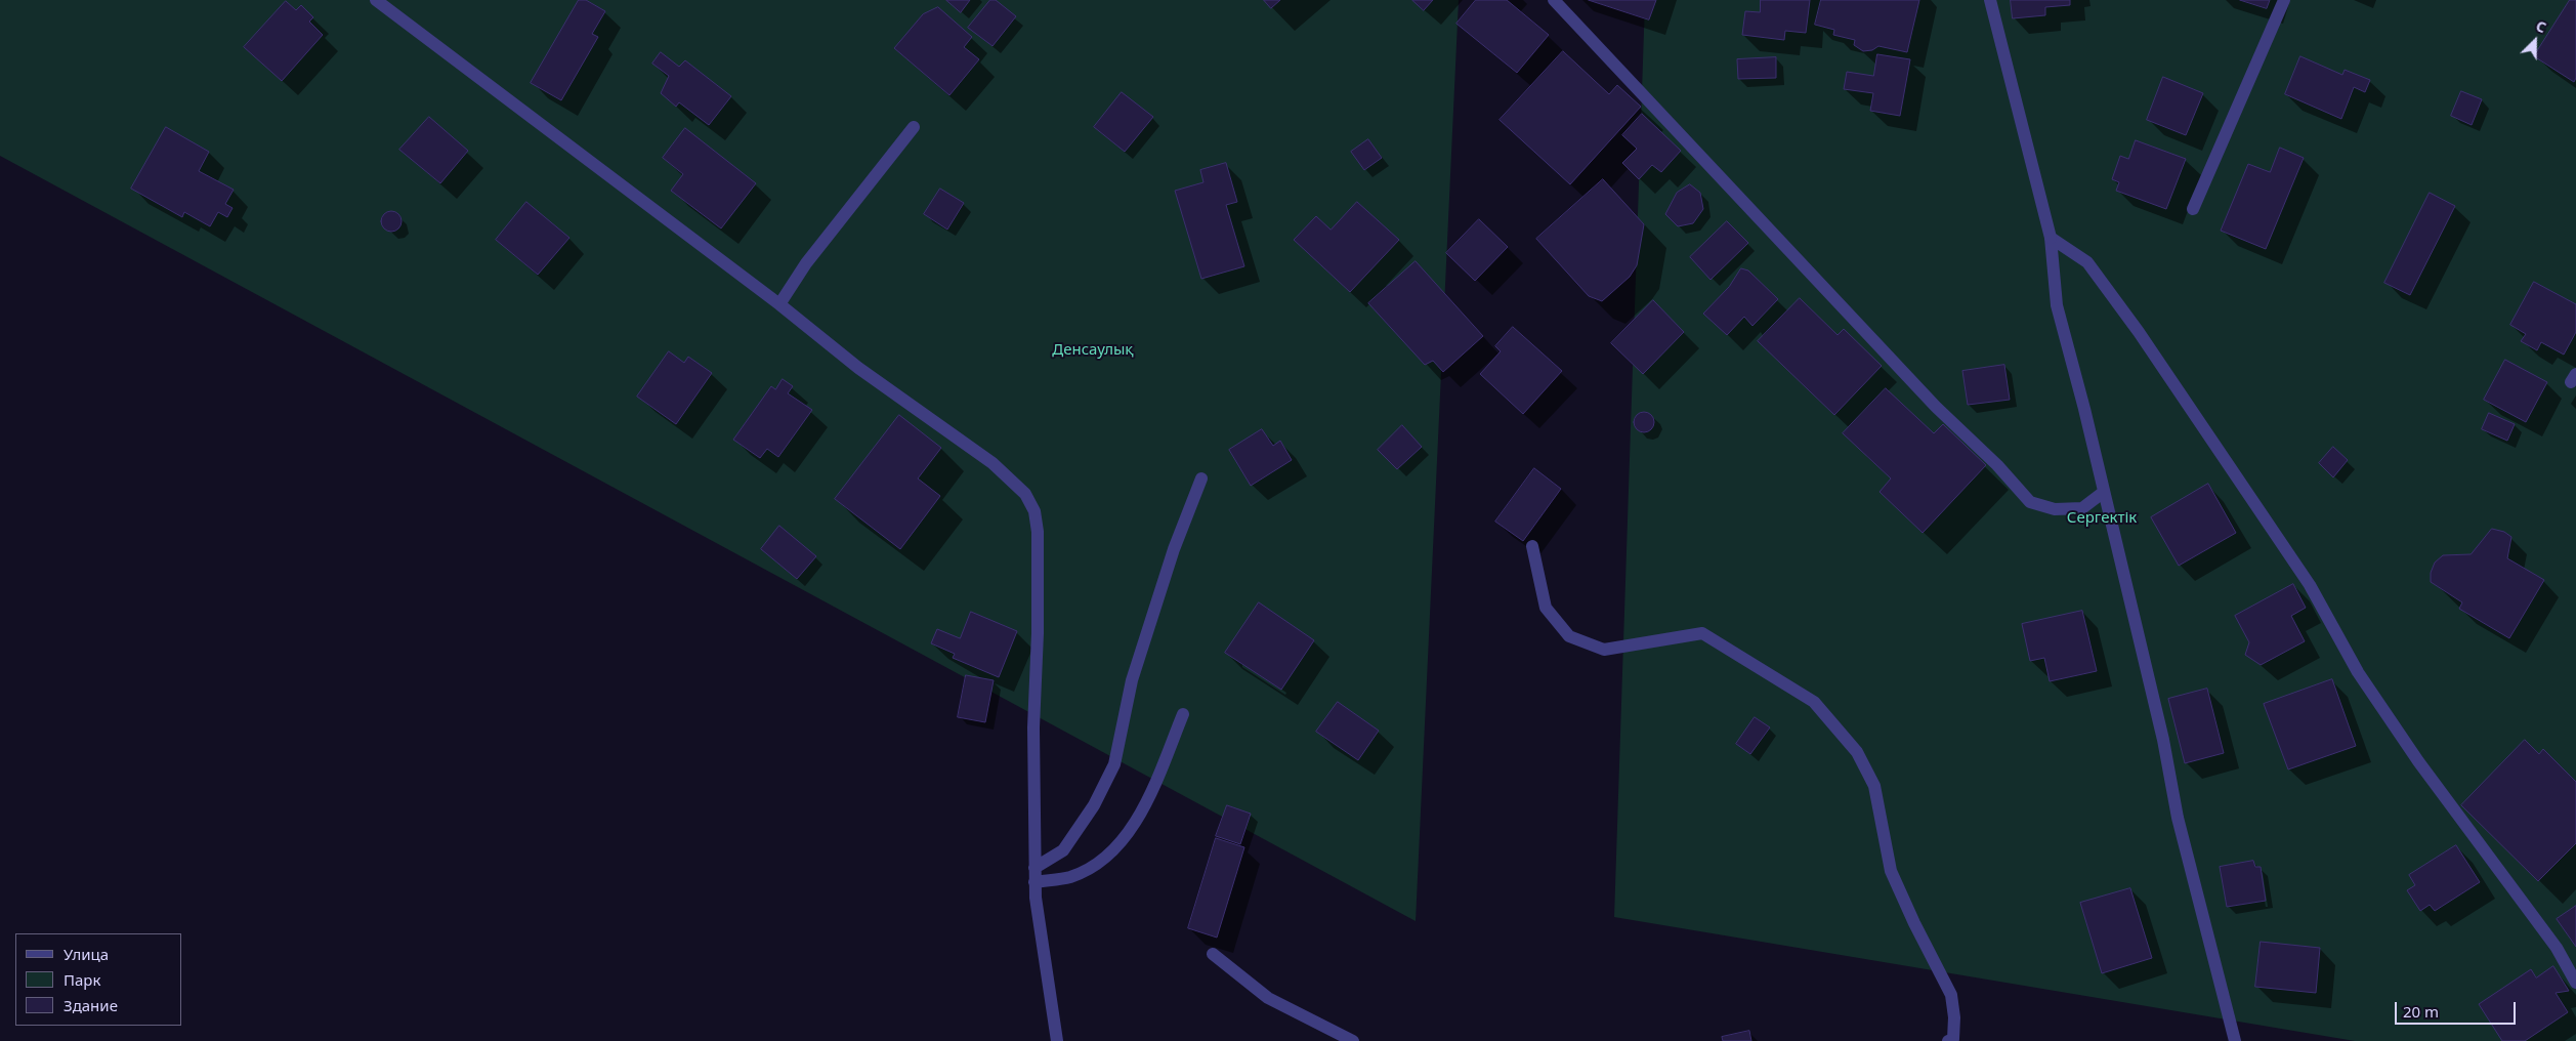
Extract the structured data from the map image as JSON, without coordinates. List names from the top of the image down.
{
  "parks": ["Денсаулық", "Сергектік"],
  "legend": ["Улица", "Парк", "Здание"],
  "scale_bar": "20 m",
  "north": "top right"
}
